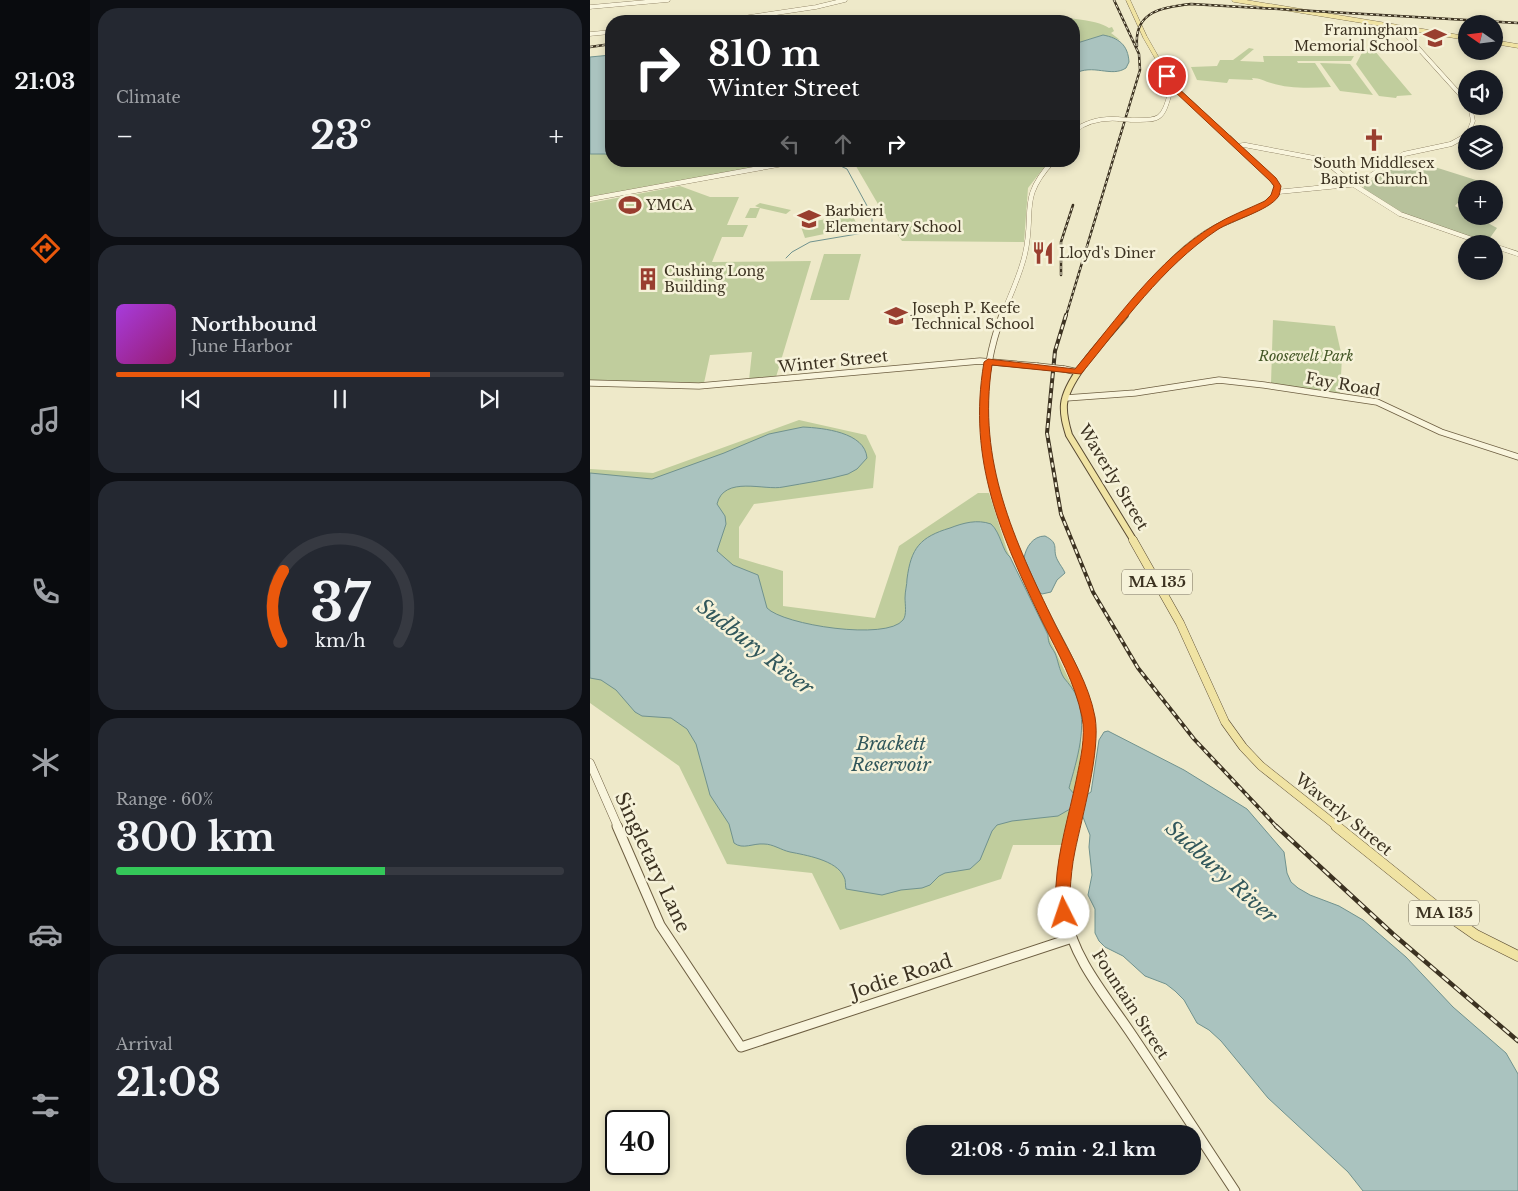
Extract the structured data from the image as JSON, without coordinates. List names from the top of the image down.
{
  "streets": {
    "main road": ["Waverly Street", "MA 135"],
    "street": [
      "Winter Street",
      "Fay Road",
      "Singletary Lane",
      "Jodie Road",
      "Fountain Street"
    ]
  },
  "crossings": [
    ["Winter Street", "Waverly Street"],
    ["Winter Street", "Fountain Street"],
    ["Fay Road", "Waverly Street"],
    ["Singletary Lane", "Jodie Road"],
    ["Jodie Road", "Fountain Street"]
  ],
  "water": ["Sudbury River", "Brackett Reservoir"],
  "parks": ["Roosevelt Park"],
  "places": {
    "school or university": ["Framingham Memorial School", "Barbieri Elementary School", "Joseph P. Keefe Technical School"],
    "church": ["South Middlesex Baptist Church"],
    "sports": ["YMCA"],
    "restaurant": ["Lloyd's Diner"],
    "building": ["Cushing Long Building"]
  },
  "north": "left",
  "page": {
    "tabs": "21:03",
    "tile": [
      "Climate",
      ["Range · 60%", "300 km"],
      ["Arrival", "21:08"]
    ],
    "map_buttons": ["+", "−"],
    "turn": ["810 m", "Winter Street"],
    "heat": ["−", "23°", "+"],
    "song": ["Northbound", "June Harbor"],
    "limit": "40",
    "trip": "21:08 · 5 min · 2.1 km",
    "gauge": ["37", "km/h"]
  }
}
